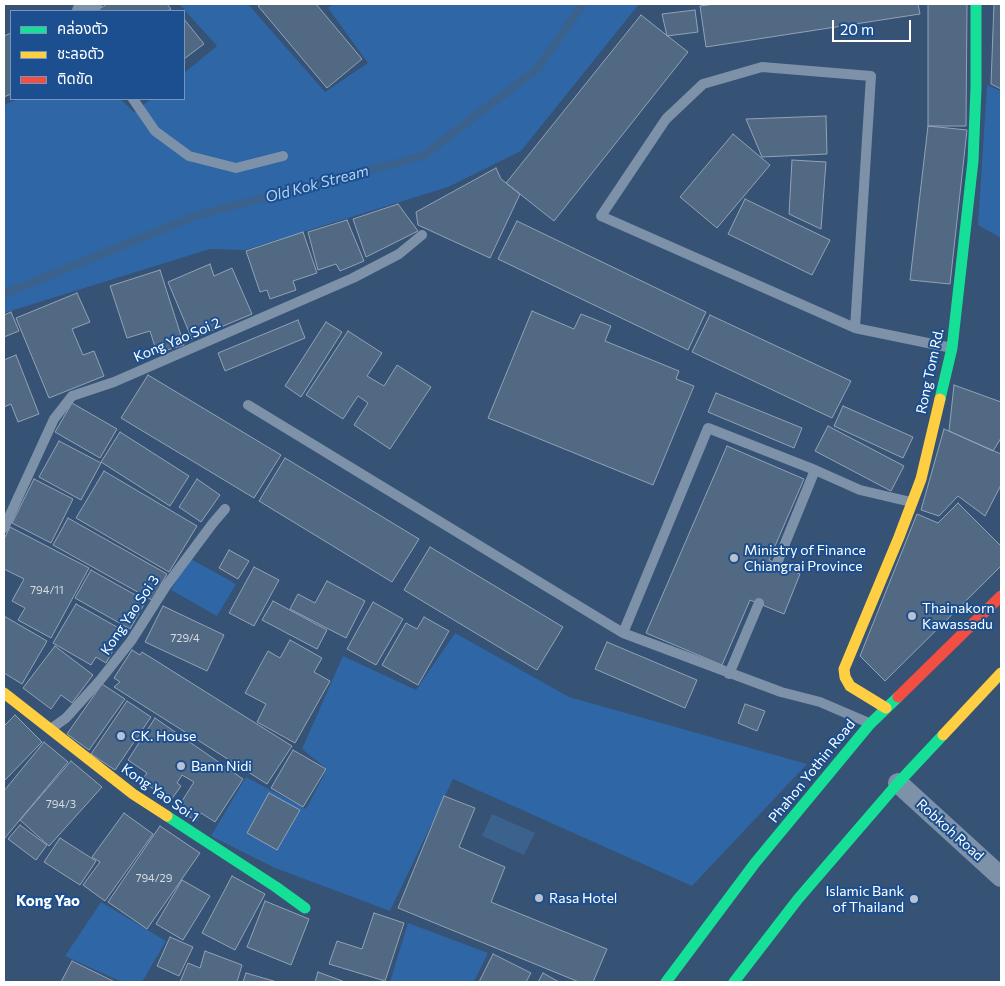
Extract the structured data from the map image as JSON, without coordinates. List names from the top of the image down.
{
  "streets": {
    "street": [
      "Rong Tom Rd.",
      "Phahon Yothin Road",
      "Kong Yao Soi 1",
      "Robkoh Road"
    ],
    "lane": ["Kong Yao Soi 2", "Kong Yao Soi 3"]
  },
  "crossings": [
    ["Rong Tom Rd.", "Phahon Yothin Road"],
    ["Kong Yao Soi 3", "Kong Yao Soi 1"]
  ],
  "districts": ["Kong Yao"],
  "water": ["Old Kok Stream"],
  "places": [
    "Ministry of Finance Chiangrai Province",
    "Thainakorn Kawassadu",
    "CK. House",
    "Bann Nidi",
    "Rasa Hotel",
    "Islamic Bank of Thailand"
  ],
  "house_numbers": [
    "794/11",
    "729/4",
    "794/3",
    "794/29"
  ],
  "legend": ["คล่องตัว", "ชะลอตัว", "ติดขัด"],
  "scale_bar": "20 m"
}
